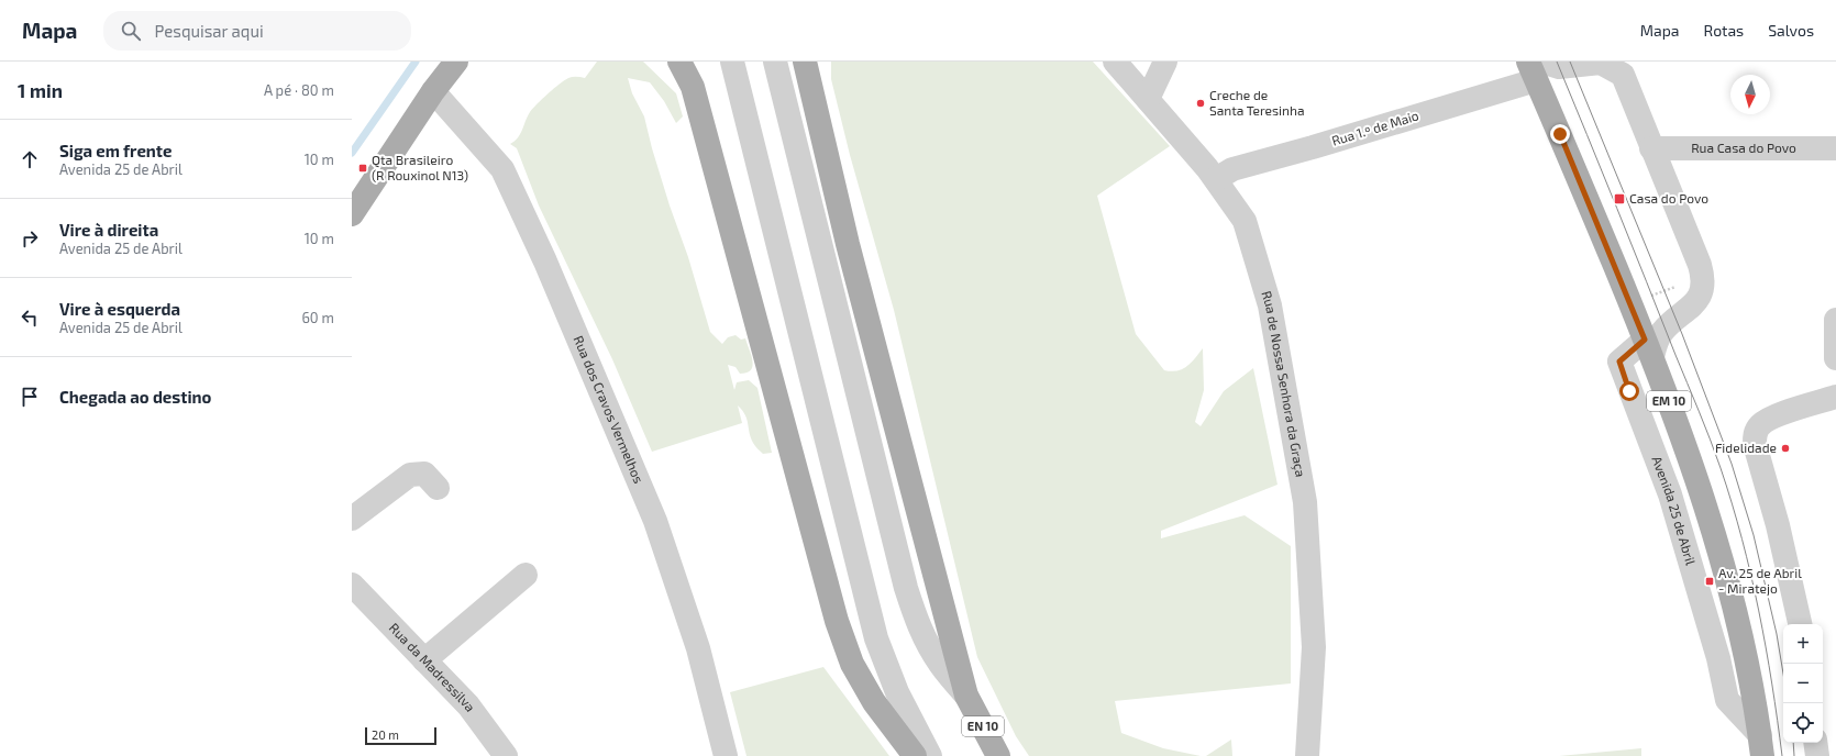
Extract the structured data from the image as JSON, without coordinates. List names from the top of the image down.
{
  "streets": {
    "main road": ["EM 10", "Avenida 25 de Abril", "EN 10"],
    "street": [
      "Rua 1.º de Maio",
      "Rua Casa do Povo",
      "Rua de Nossa Senhora da Graça",
      "Rua dos Cravos Vermelhos",
      "Rua da Madressilva"
    ]
  },
  "crossings": [
    ["Rua 1.º de Maio", "Rua de Nossa Senhora da Graça"],
    ["Rua 1.º de Maio", "Avenida 25 de Abril"],
    ["Rua Casa do Povo", "Avenida 25 de Abril"]
  ],
  "places": {
    "other": ["Creche de Santa Teresinha", "Fidelidade"],
    "transit": ["Qta Brasileiro (R Rouxinol N13)", "Casa do Povo", "Av. 25 de Abril - Miratejo"]
  },
  "scale_bar": "20 m",
  "north": "bottom",
  "page": {
    "header": "Mapa",
    "search": "Pesquisar aqui",
    "nav": ["Mapa", "Rotas", "Salvos"],
    "heading": ["1 min", "A pé · 80 m"],
    "list": [
      ["Siga em frente", "Avenida 25 de Abril", "10 m"],
      ["Vire à direita", "Avenida 25 de Abril", "10 m"],
      ["Vire à esquerda", "Avenida 25 de Abril", "60 m"],
      "Chegada ao destino"
    ],
    "map_buttons": ["+", "−"],
    "scale": "20 m"
  }
}
